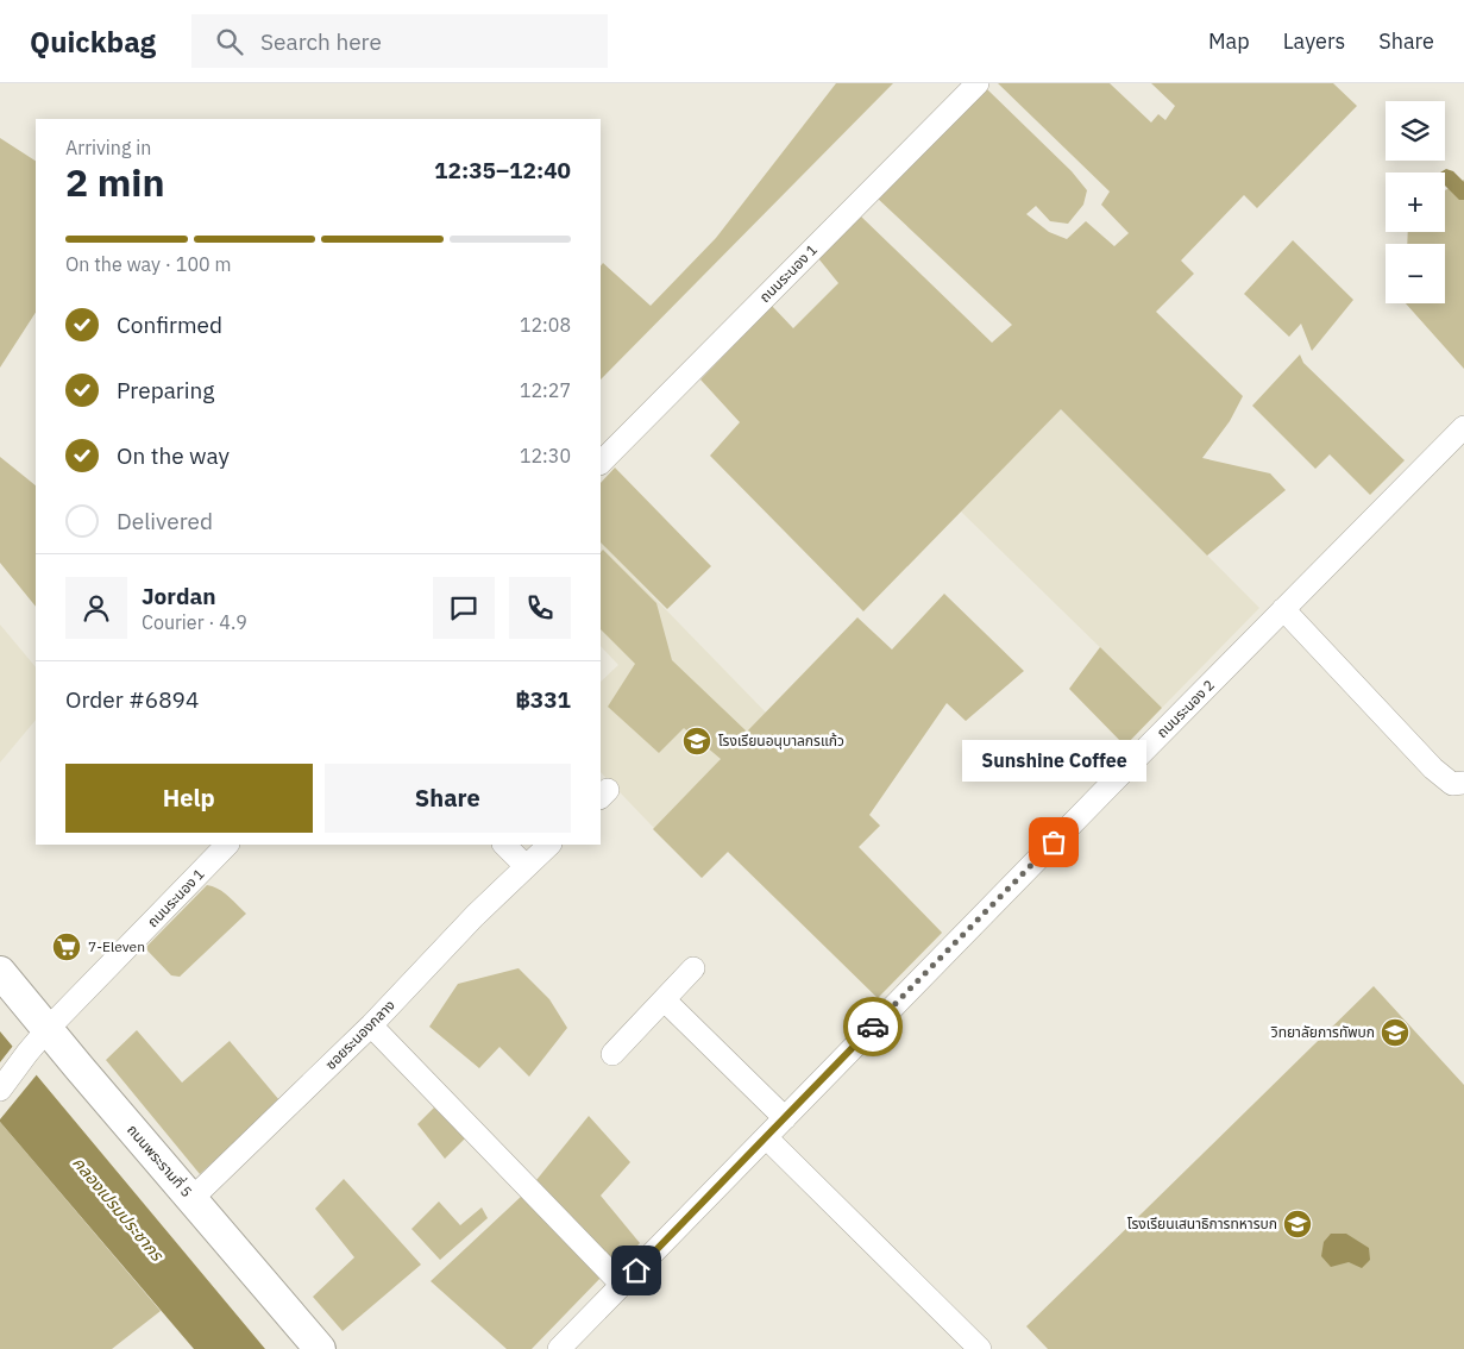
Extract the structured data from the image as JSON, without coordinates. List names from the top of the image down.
{
  "streets": {
    "main road": ["ถนนพระรามที่ 5"],
    "street": ["ถนนระนอง 1", "ถนนระนอง 2", "ซอยระนองกลาง"]
  },
  "crossings": [
    ["ถนนระนอง 1", "ถนนพระรามที่ 5"],
    ["ซอยระนองกลาง", "ถนนพระรามที่ 5"]
  ],
  "water": ["คลองเปรมประชากร"],
  "places": {
    "school or university": ["โรงเรียนอนุบาลกรแก้ว", "วิทยาลัยการทัพบก", "โรงเรียนเสนาธิการทหารบก"],
    "other": ["Sunshine Coffee"],
    "supermarket": ["7-Eleven"]
  },
  "page": {
    "header": "Quickbag",
    "search": "Search here",
    "nav": ["Map", "Layers", "Share"],
    "map_buttons": ["+", "−"],
    "heading": ["2 min", "Arriving in", "12:35–12:40"],
    "panel": [
      "Jordan",
      "Courier · 4.9",
      "Order #6894",
      "฿331"
    ],
    "bar": "On the way · 100 m",
    "list": [
      ["Confirmed", "12:08"],
      ["Preparing", "12:27"],
      ["On the way", "12:30"],
      "Delivered"
    ],
    "bubble": "Sunshine Coffee",
    "buttons": ["Help", "Share"]
  }
}
